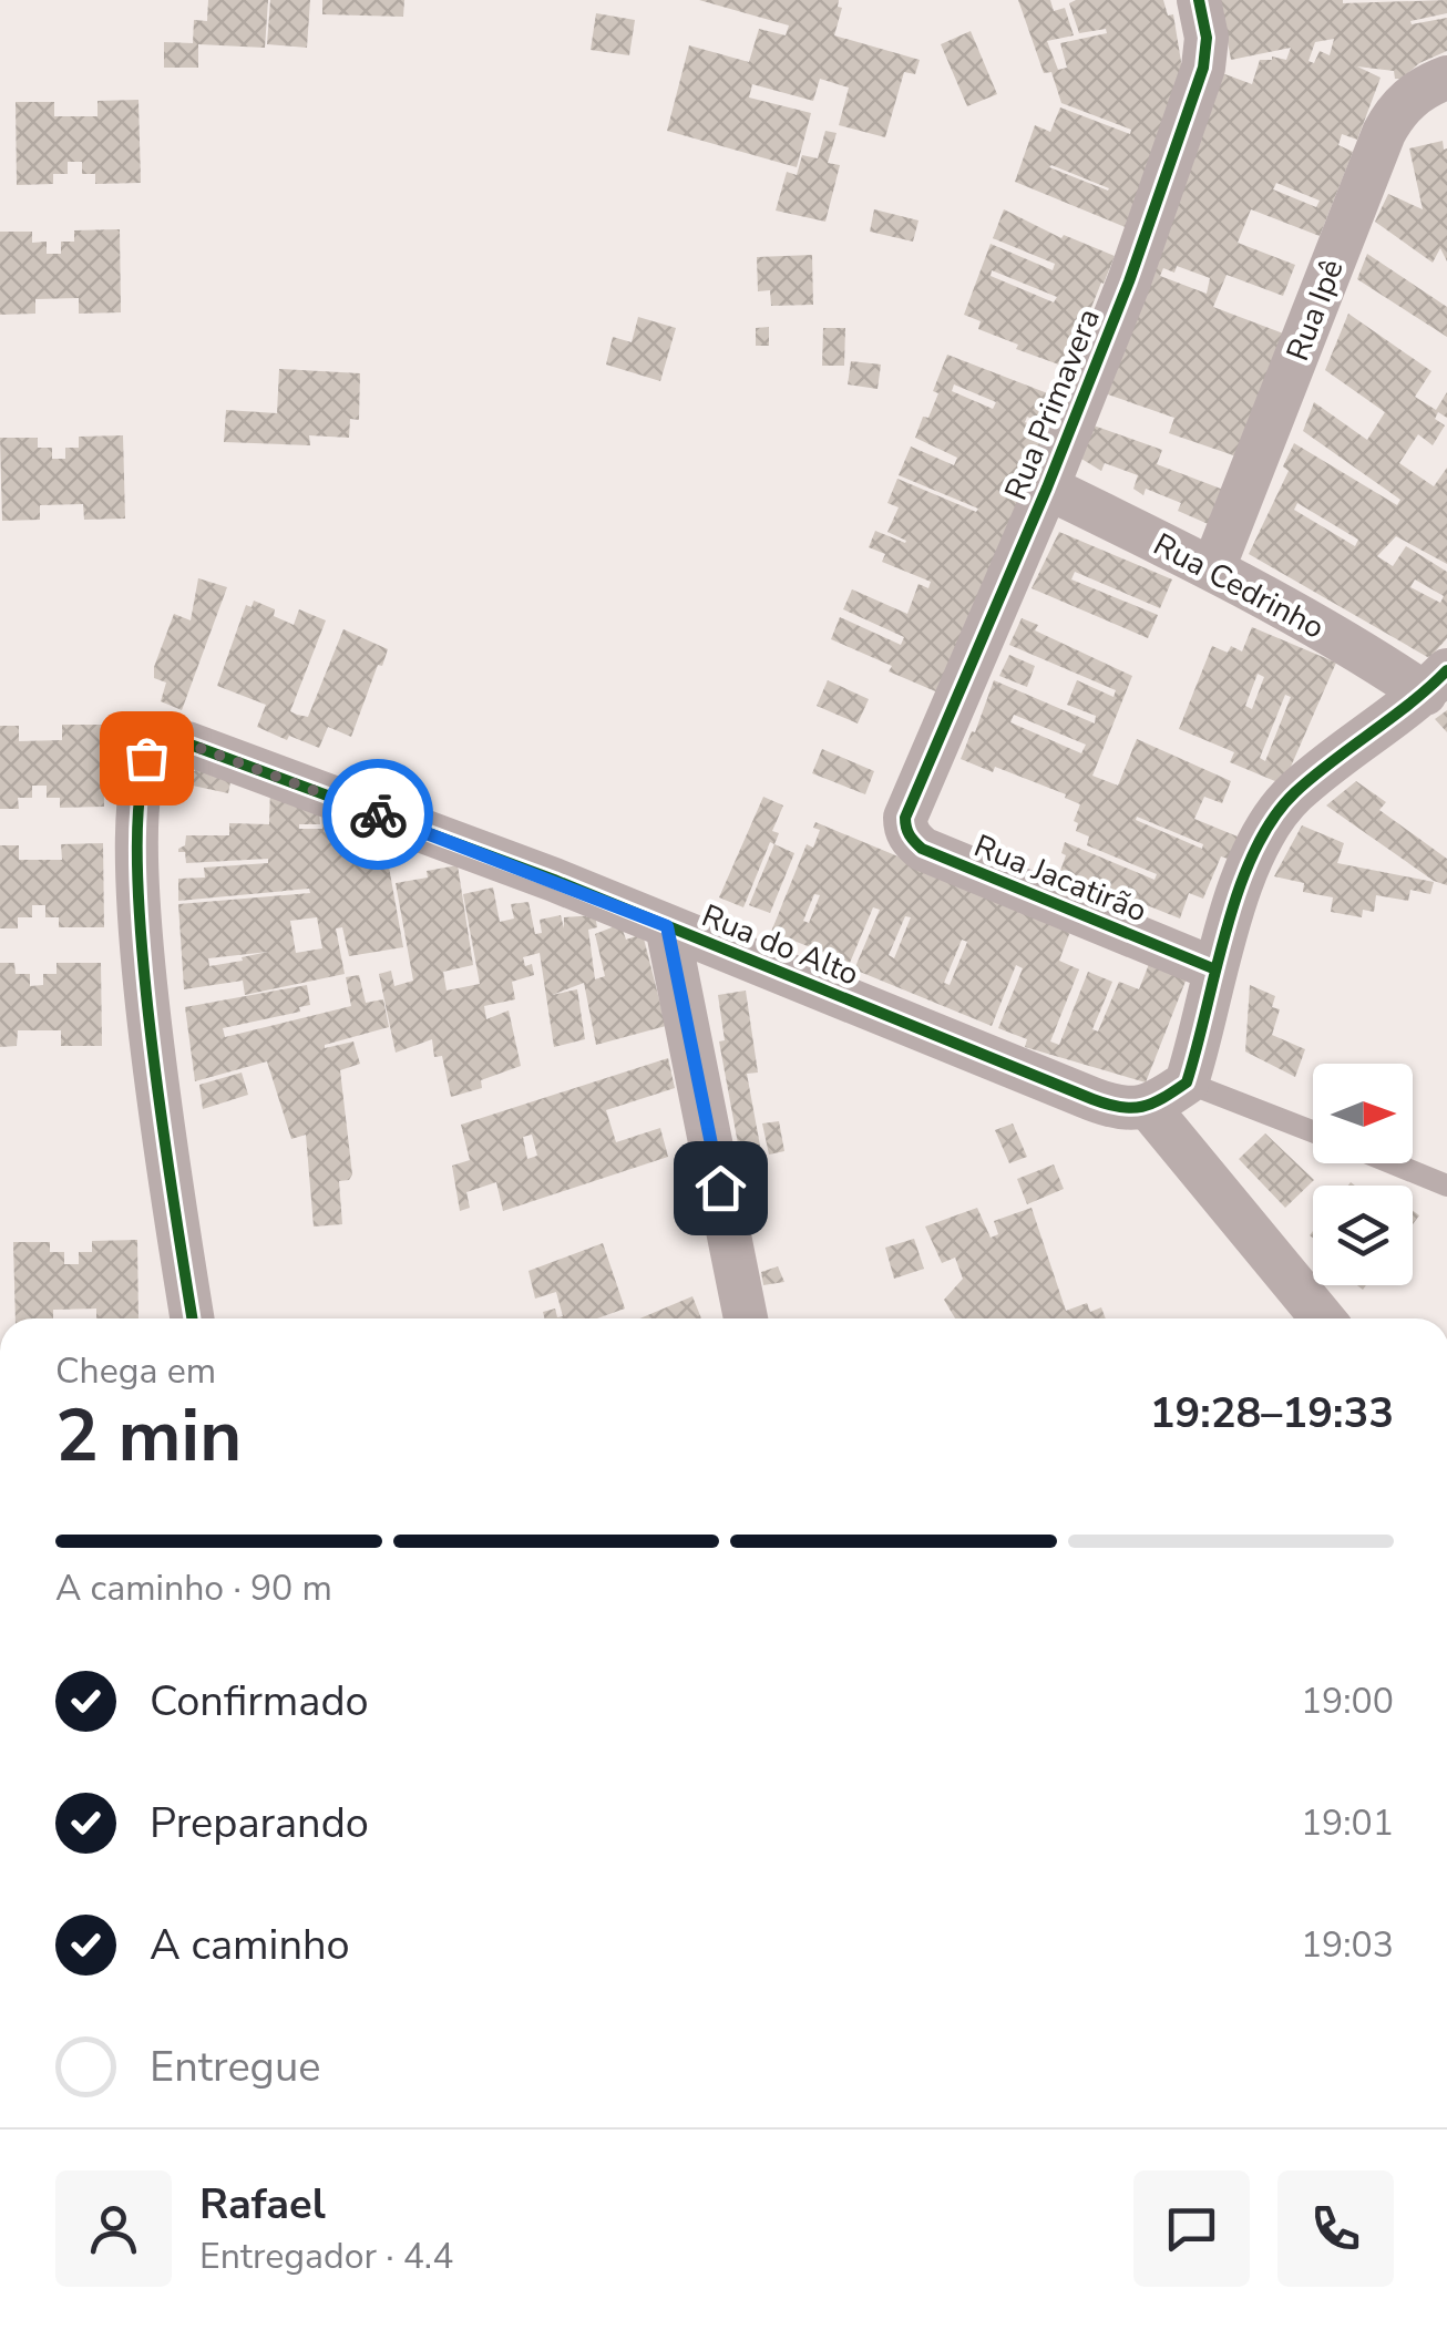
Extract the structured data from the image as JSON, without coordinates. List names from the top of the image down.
{
  "streets": {
    "street": [
      "Rua Ipê",
      "Rua Primavera",
      "Rua Cedrinho",
      "Rua Jacatirão",
      "Rua do Alto"
    ]
  },
  "crossings": [
    ["Rua Ipê", "Rua Cedrinho"],
    ["Rua Primavera", "Rua Cedrinho"],
    ["Rua Primavera", "Rua Jacatirão"]
  ],
  "north": "right",
  "page": {
    "heading": ["2 min", "Chega em", "19:28–19:33"],
    "panel": ["Rafael", "Entregador · 4.4"],
    "bar": "A caminho · 90 m",
    "list": [
      ["Confirmado", "19:00"],
      ["Preparando", "19:01"],
      ["A caminho", "19:03"],
      "Entregue"
    ]
  }
}
